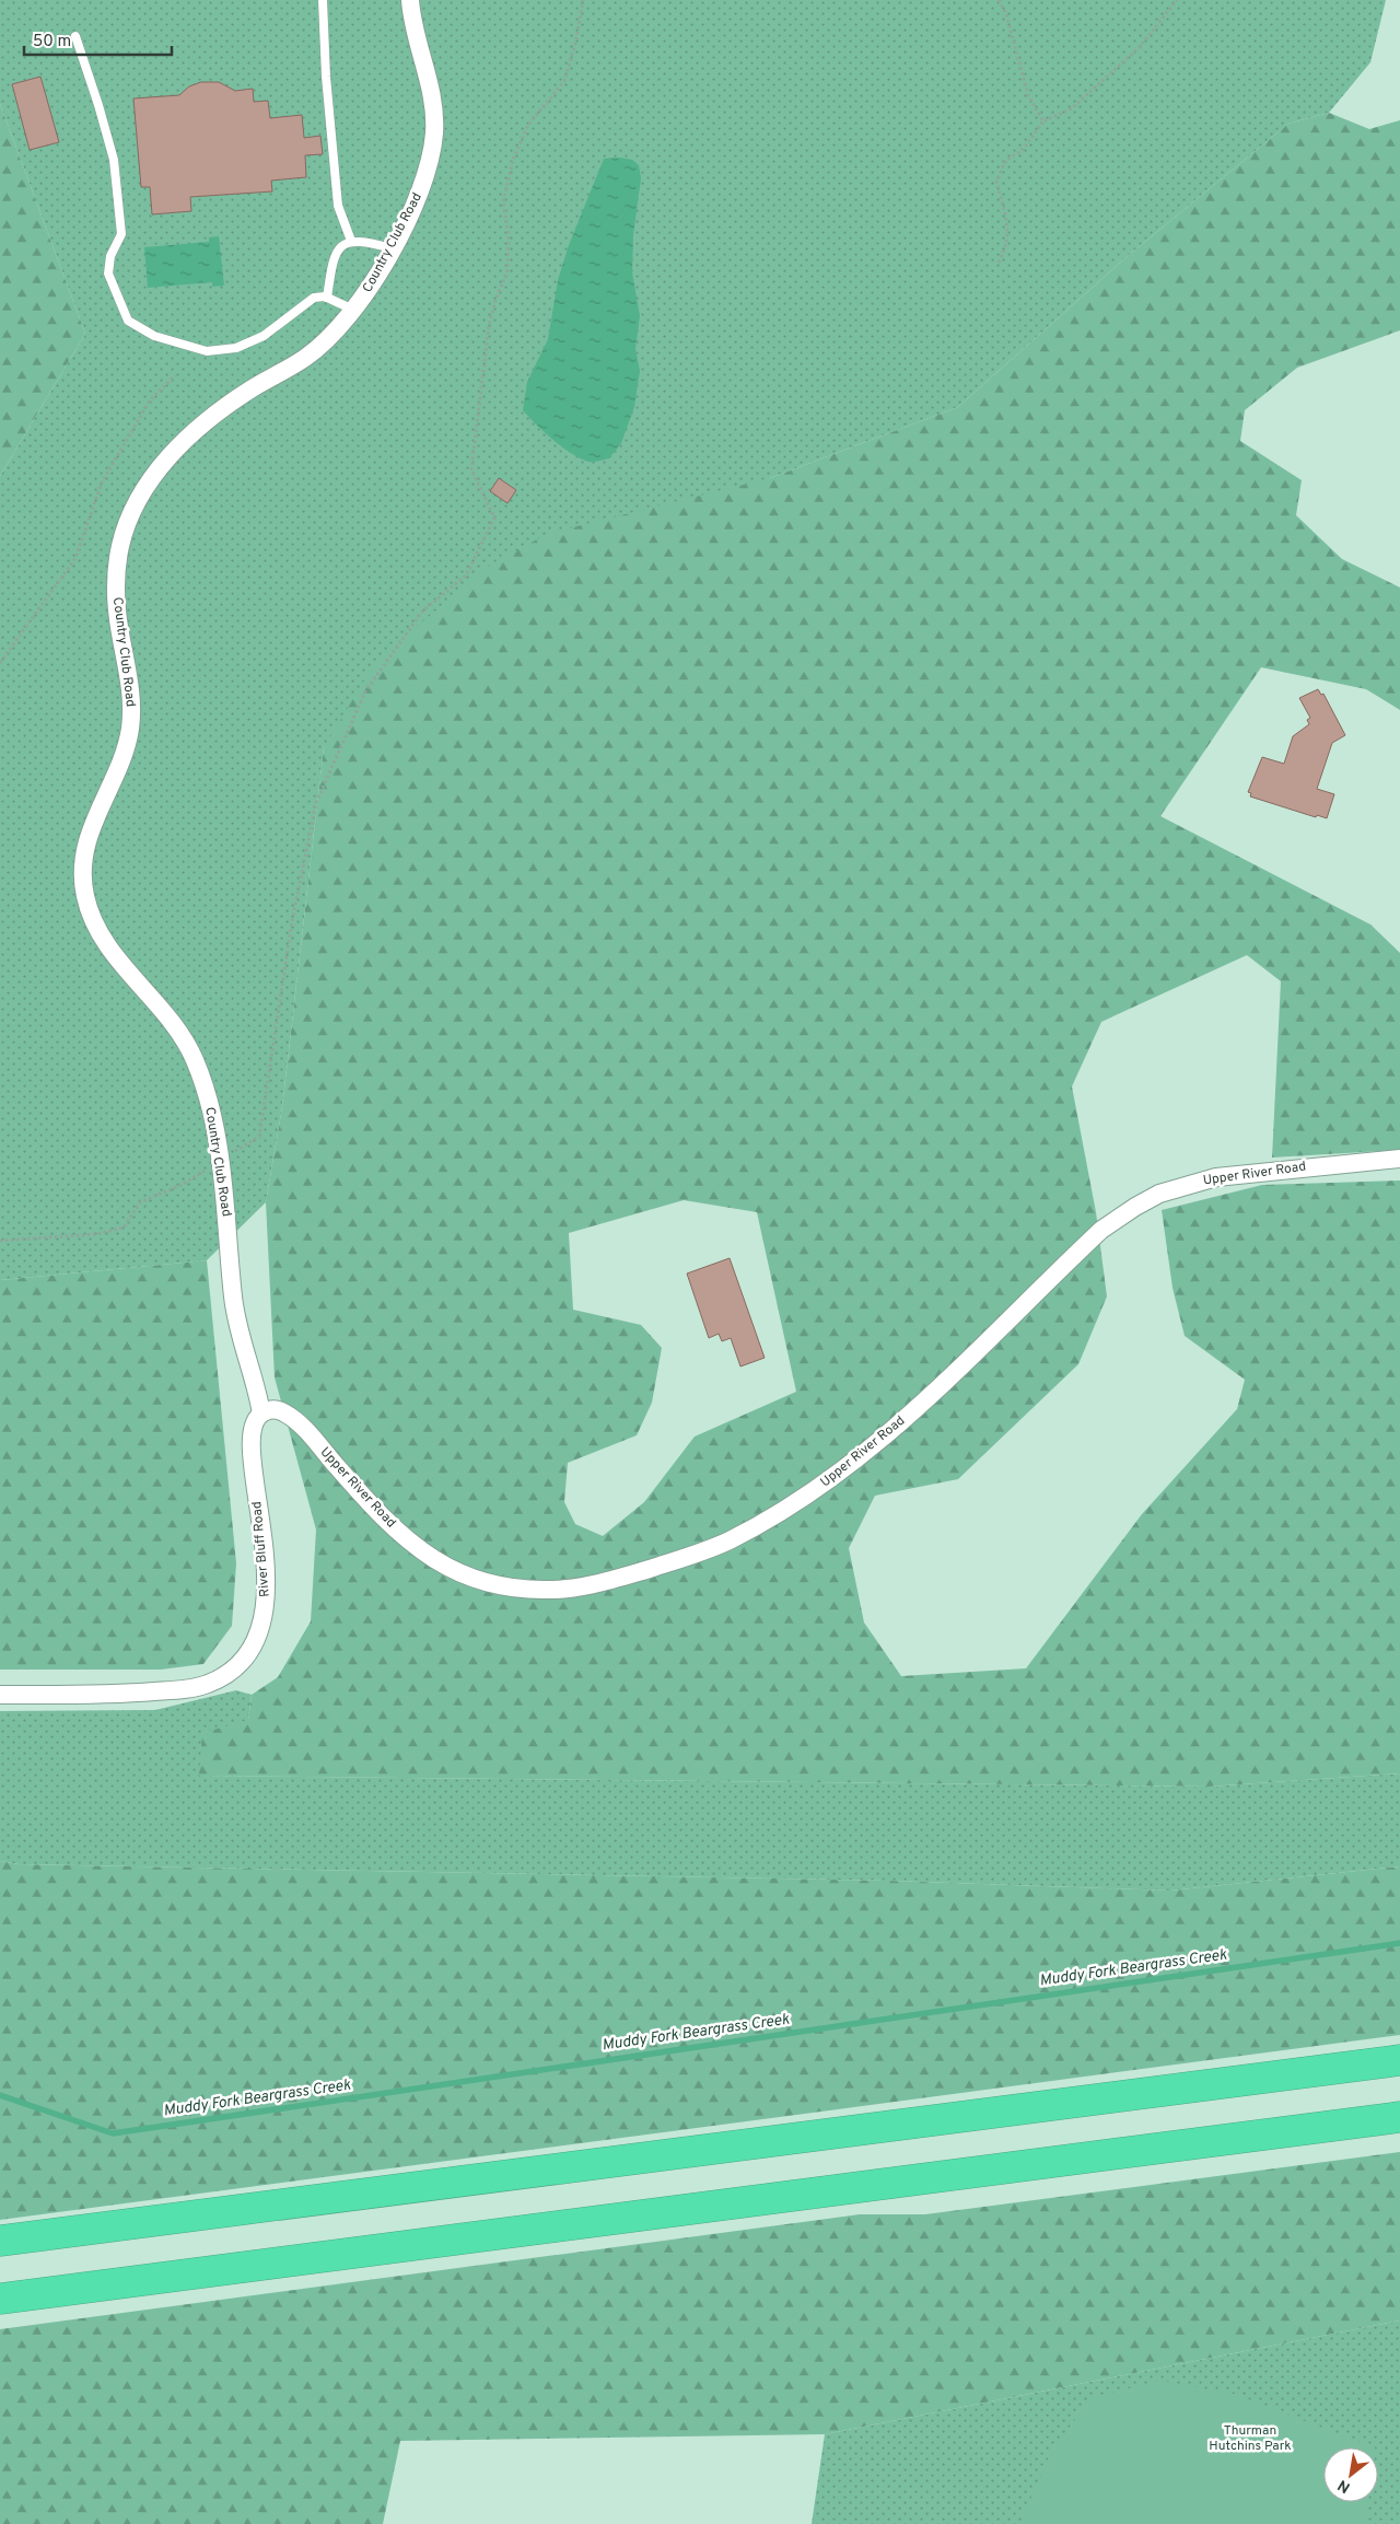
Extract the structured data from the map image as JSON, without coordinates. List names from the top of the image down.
{
  "streets": {
    "street": ["Country Club Road", "Upper River Road", "River Bluff Road"]
  },
  "crossings": [
    ["Country Club Road", "Upper River Road"],
    ["Country Club Road", "River Bluff Road"],
    ["Upper River Road", "River Bluff Road"]
  ],
  "water": ["Muddy Fork Beargrass Creek"],
  "parks": ["Thurman Hutchins Park"],
  "scale_bar": "50 m",
  "north": "bottom left"
}
